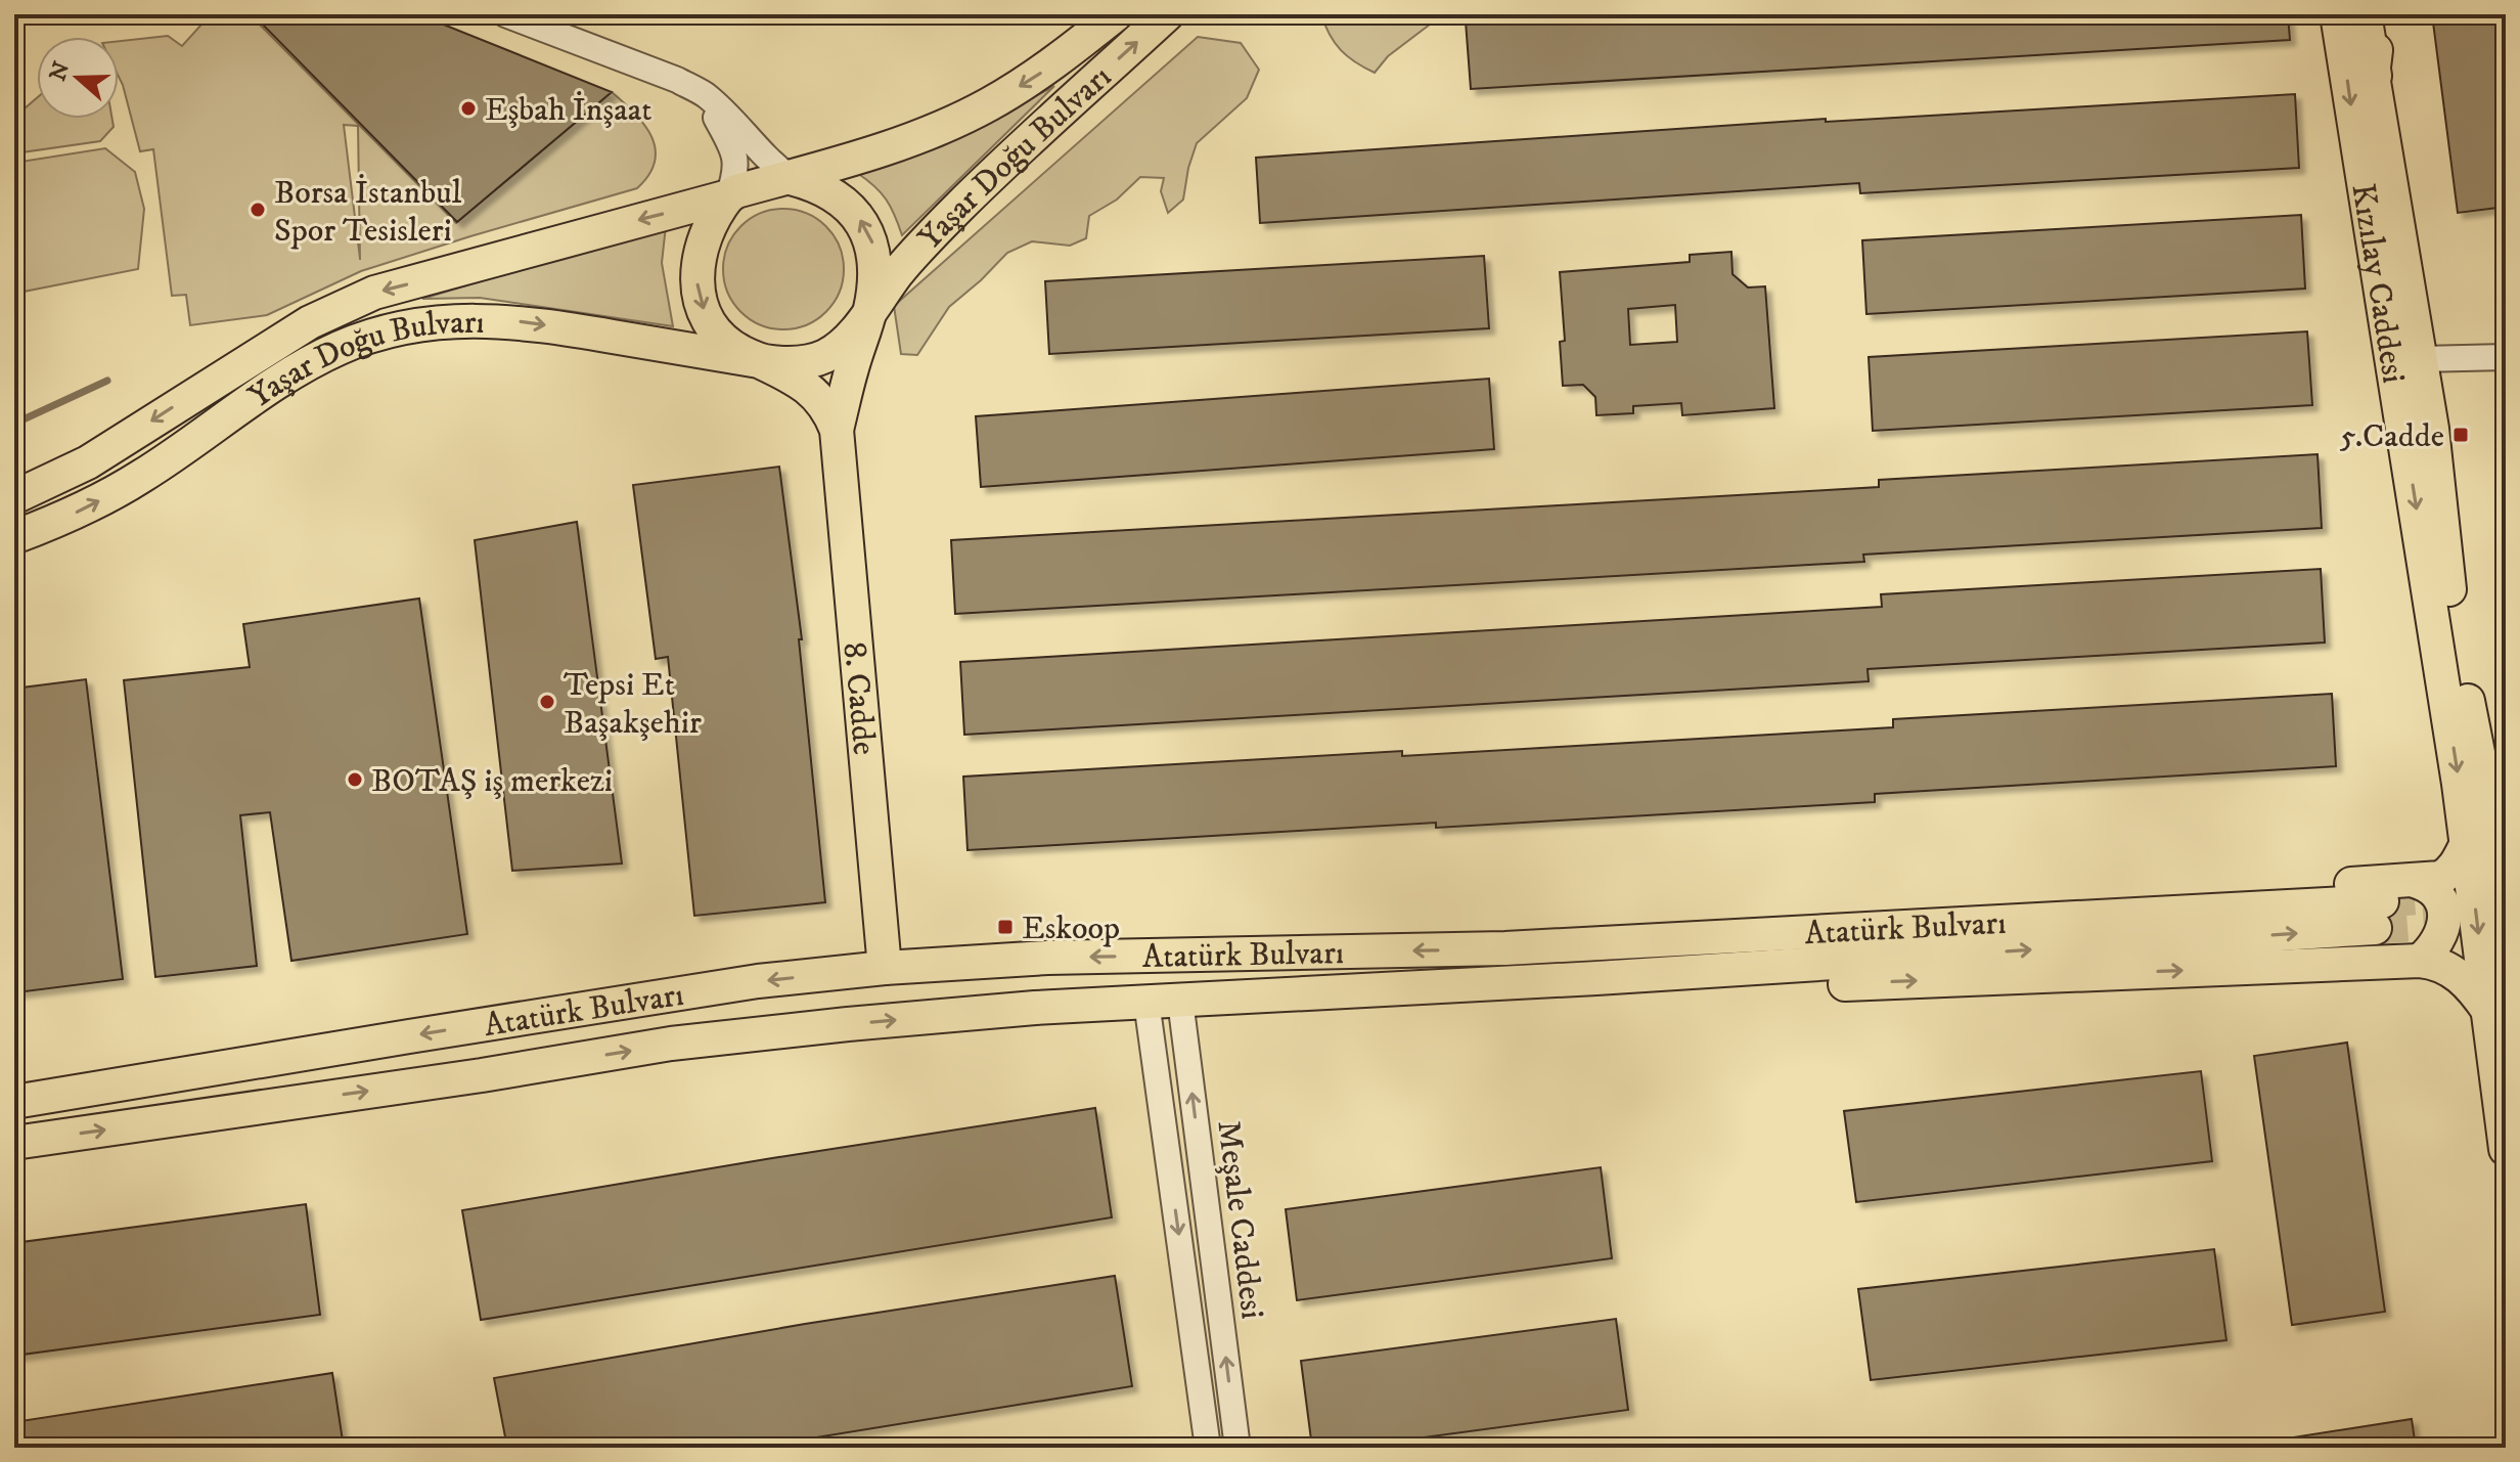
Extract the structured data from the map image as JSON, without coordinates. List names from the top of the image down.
{
  "streets": {
    "main road": [
      "Yaşar Doğu Bulvarı",
      "Kızılay Caddesi",
      "8. Cadde",
      "Atatürk Bulvarı"
    ],
    "street": ["Meşale Caddesi"]
  },
  "crossings": [
    ["Yaşar Doğu Bulvarı", "8. Cadde"],
    ["8. Cadde", "Atatürk Bulvarı"],
    ["Atatürk Bulvarı", "Meşale Caddesi"]
  ],
  "places": {
    "other": [
      "Eşbah İnşaat",
      "Borsa İstanbul Spor Tesisleri",
      "Tepsi Et Başakşehir",
      "BOTAŞ iş merkezi"
    ],
    "transit": ["5.Cadde", "Eskoop"]
  },
  "north": "left"
}
